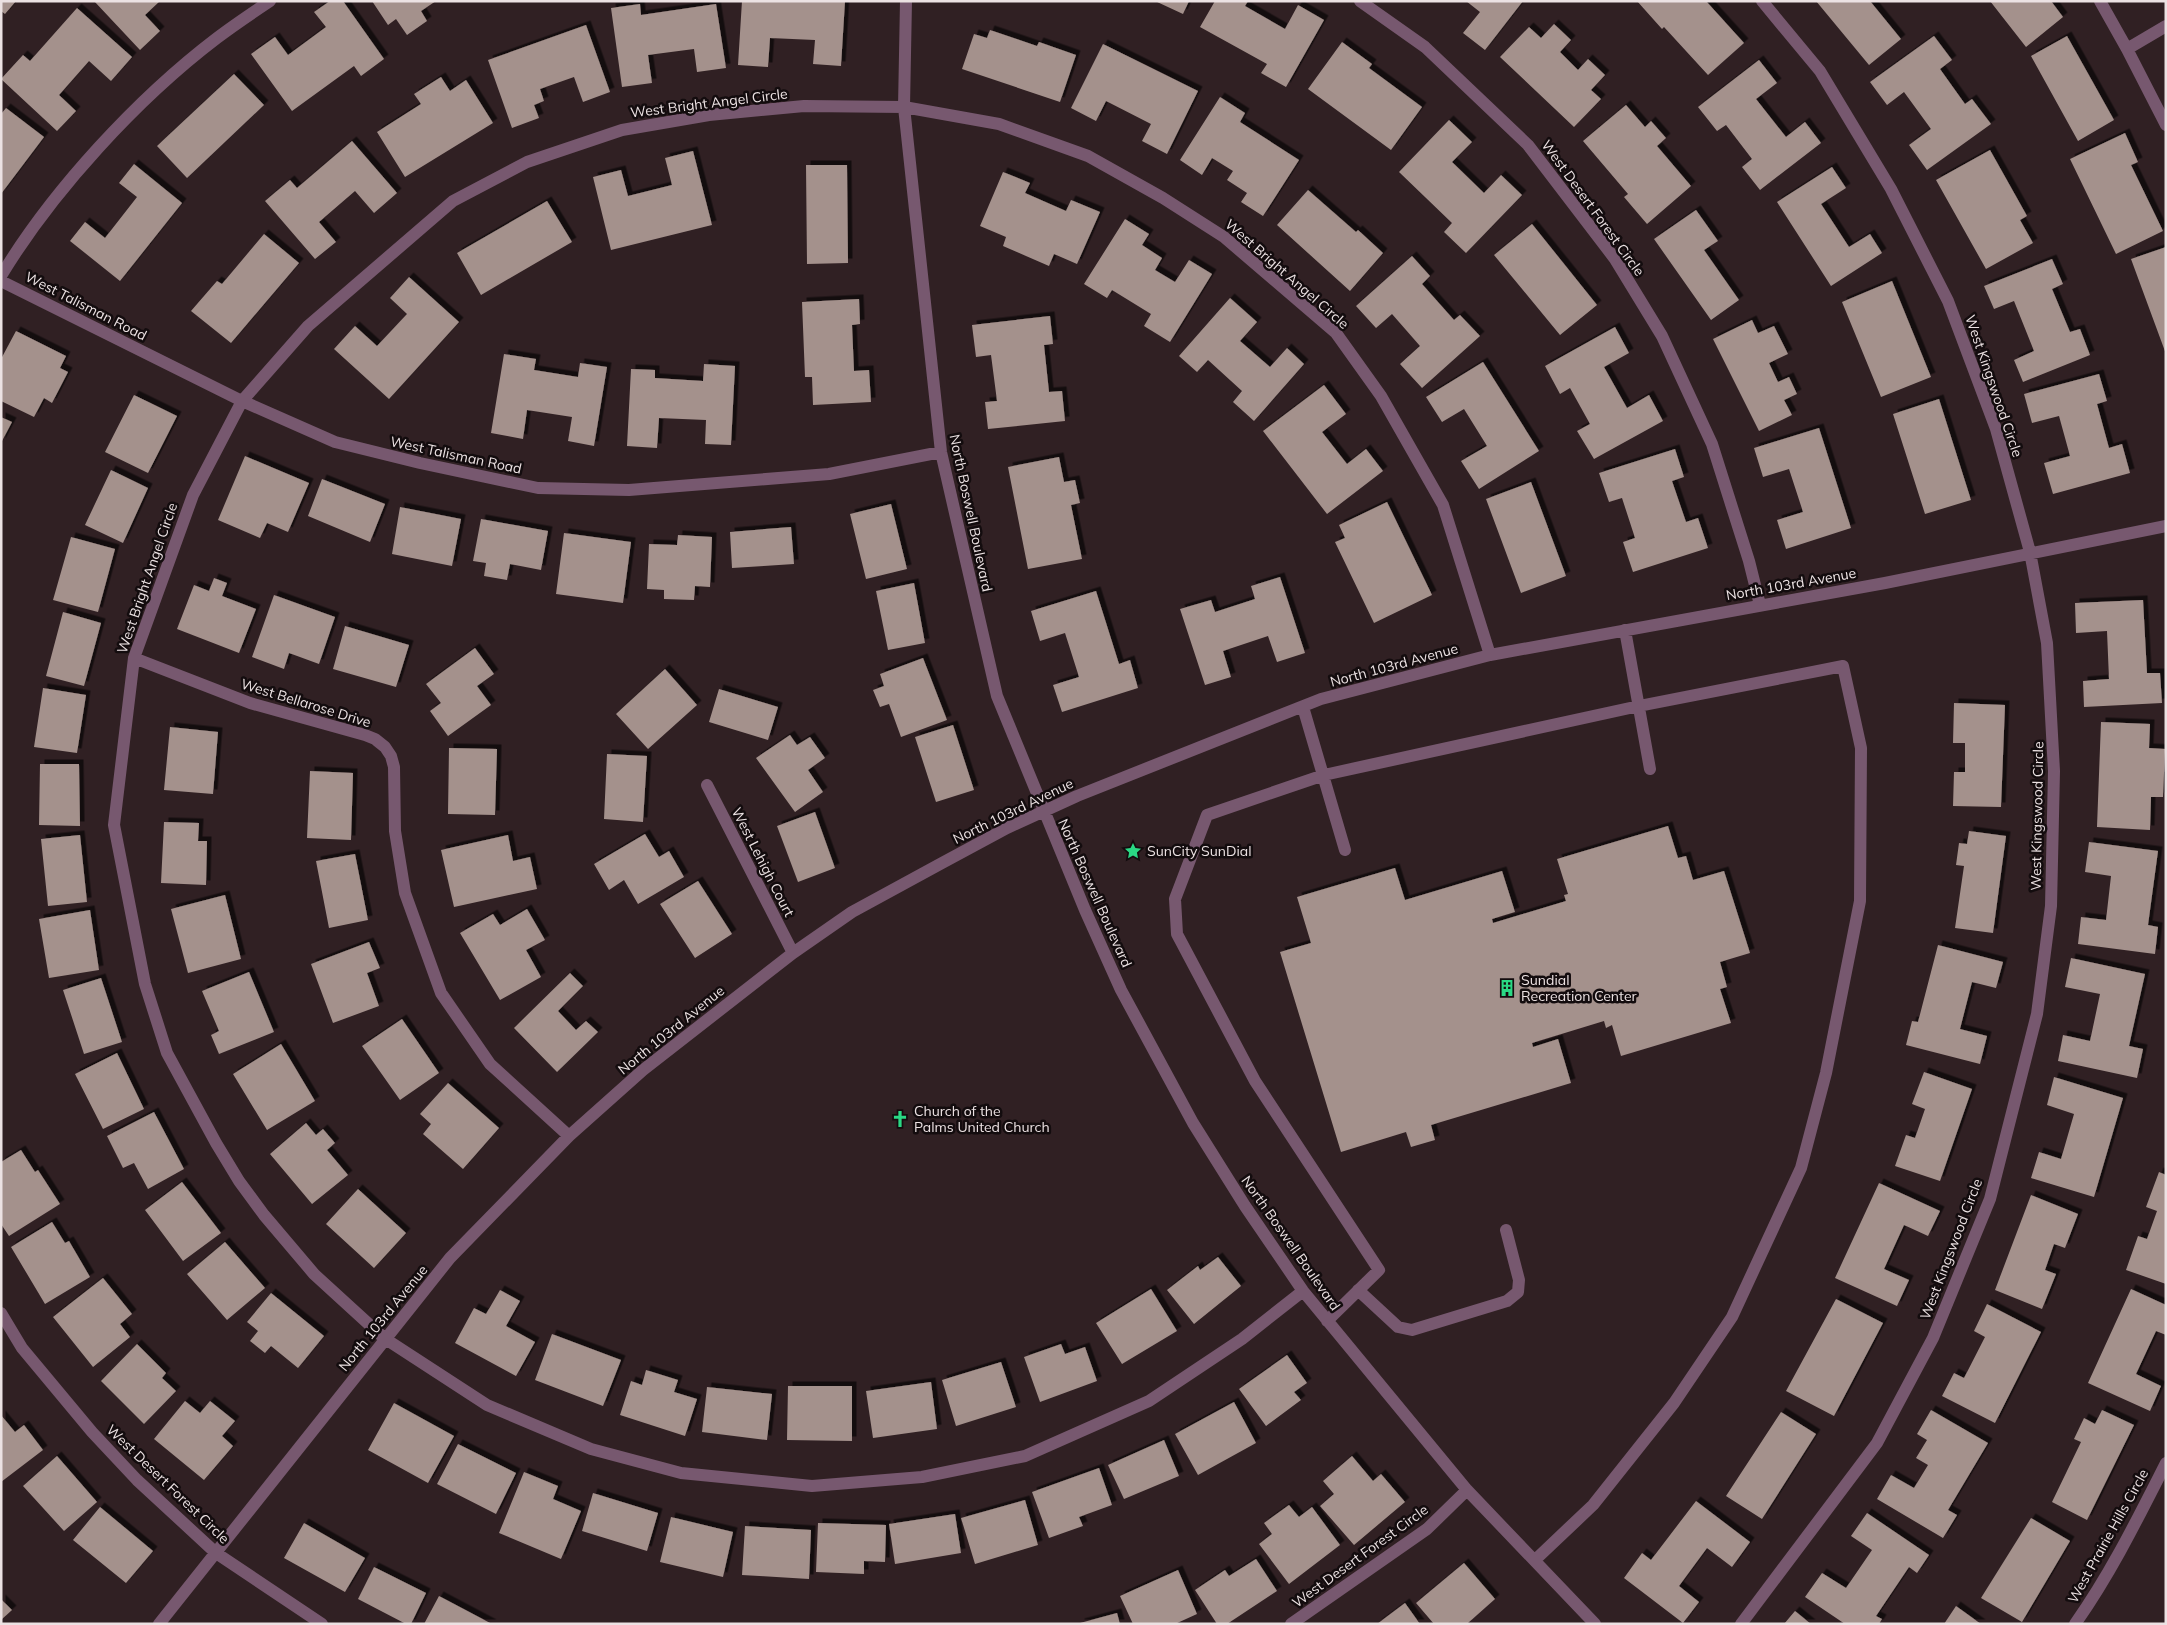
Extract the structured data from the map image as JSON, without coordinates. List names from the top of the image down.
{
  "streets": {
    "street": [
      "West Bright Angel Circle",
      "West Desert Forest Circle",
      "West Talisman Road",
      "West Kingswood Circle",
      "North Boswell Boulevard",
      "North 103rd Avenue",
      "West Bellarose Drive",
      "West Lehigh Court",
      "West Prairie Hills Circle"
    ]
  },
  "crossings": [
    ["West Bright Angel Circle", "West Talisman Road"],
    ["West Bright Angel Circle", "North Boswell Boulevard"],
    ["West Bright Angel Circle", "North 103rd Avenue"],
    ["West Bright Angel Circle", "West Bellarose Drive"],
    ["West Desert Forest Circle", "North Boswell Boulevard"],
    ["West Desert Forest Circle", "North 103rd Avenue"],
    ["West Talisman Road", "North Boswell Boulevard"],
    ["West Kingswood Circle", "North 103rd Avenue"],
    ["North Boswell Boulevard", "North 103rd Avenue"],
    ["North 103rd Avenue", "West Bellarose Drive"],
    ["North 103rd Avenue", "West Lehigh Court"]
  ],
  "places": {
    "place": ["SunCity SunDial"],
    "building": ["Sundial Recreation Center"],
    "church": ["Church of the Palms United Church"]
  }
}
